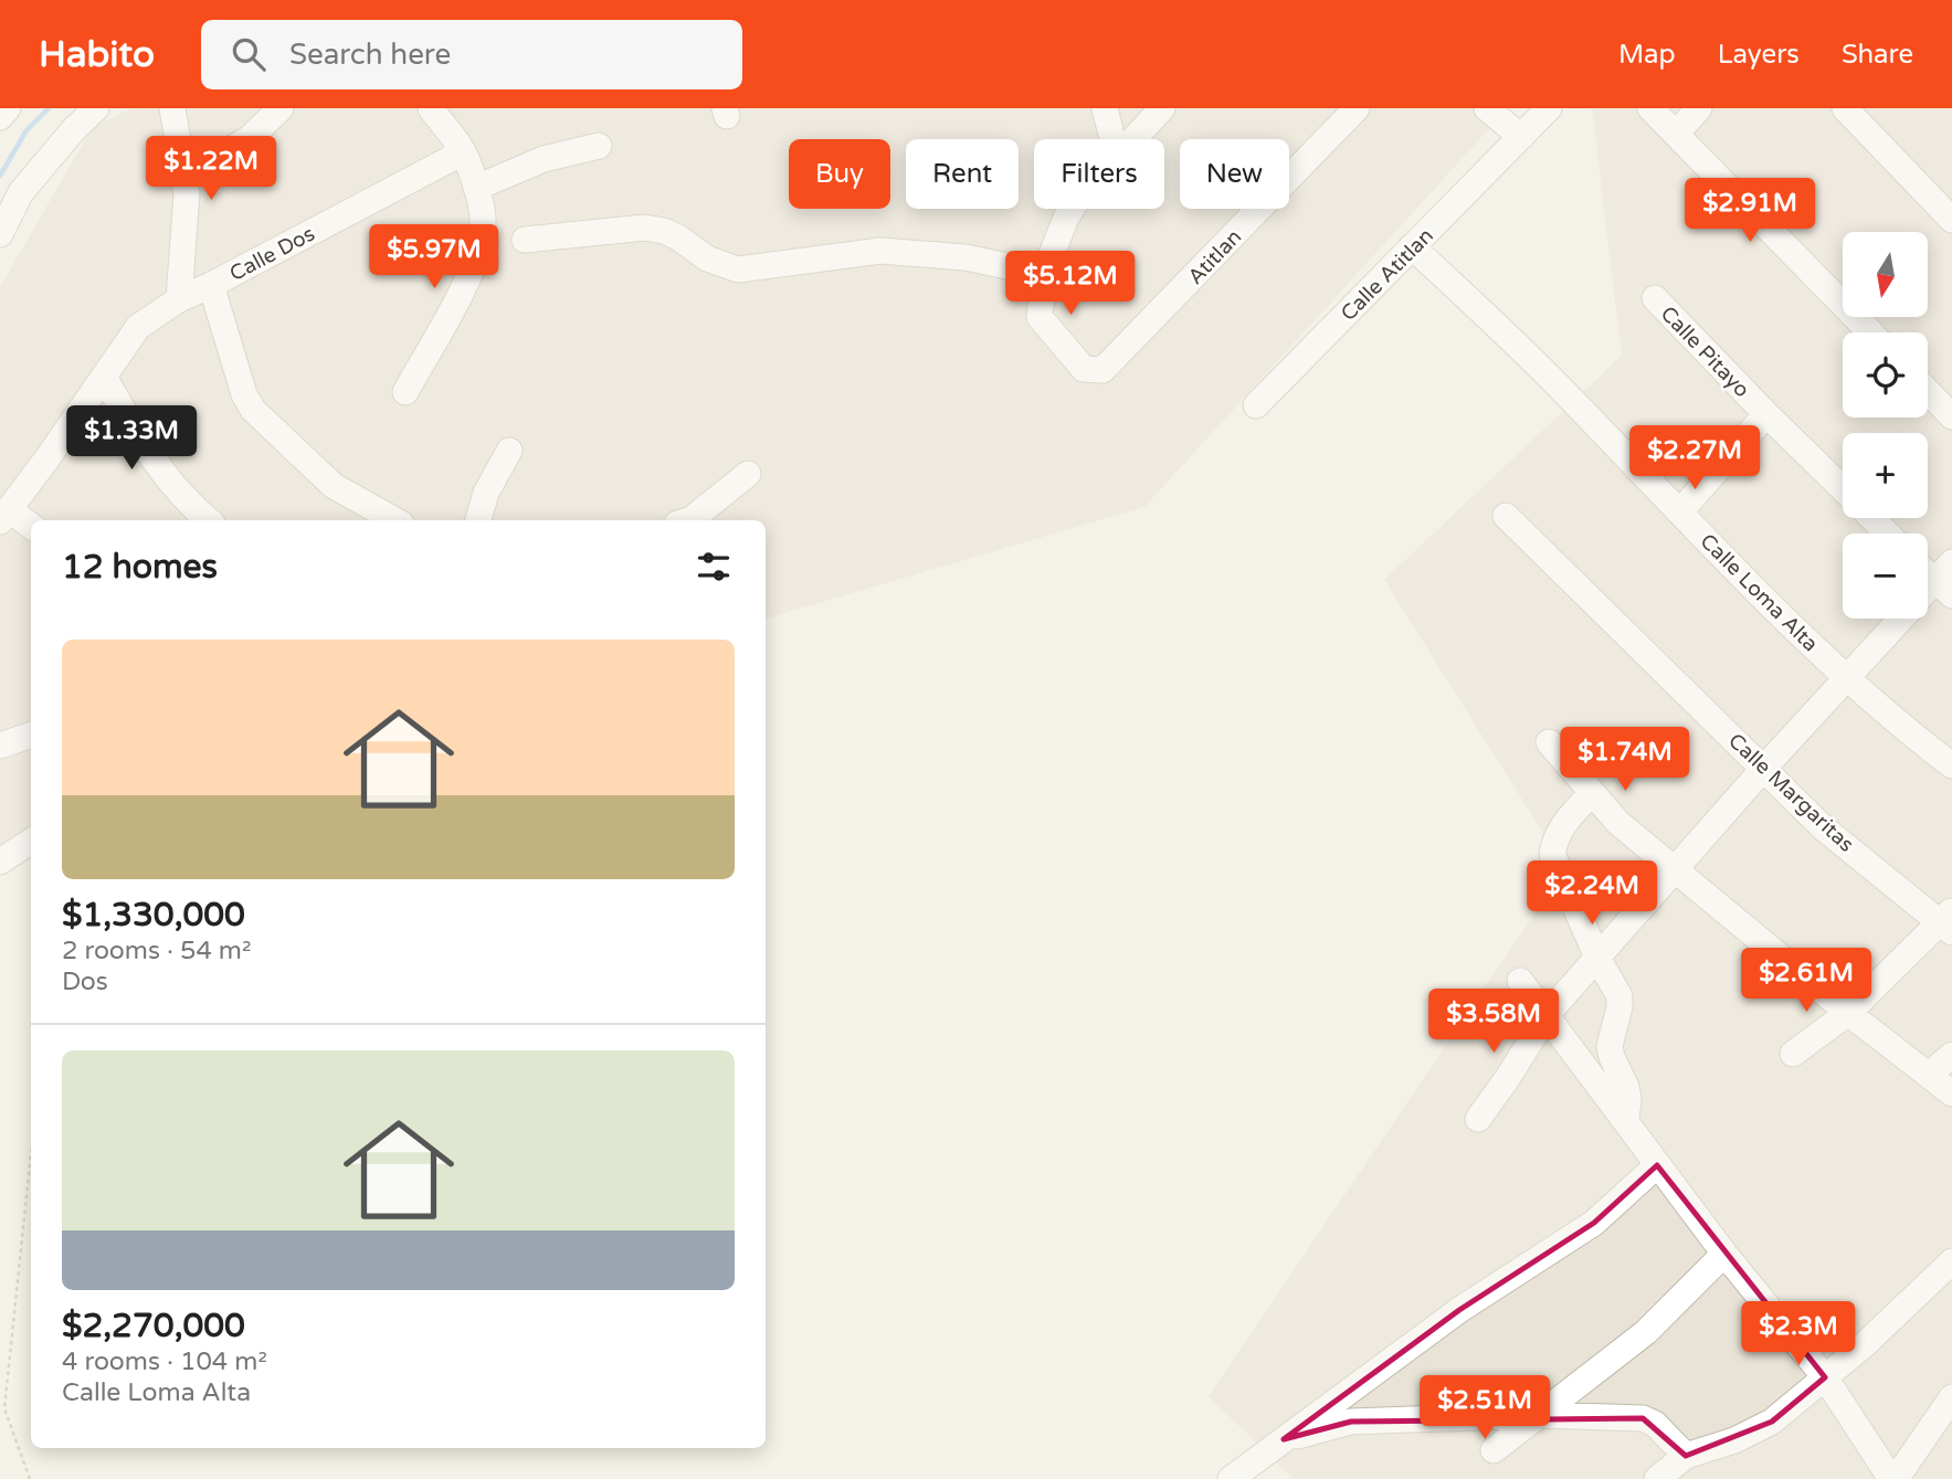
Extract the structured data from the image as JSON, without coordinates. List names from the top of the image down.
{
  "streets": {
    "street": [
      "Calle Dos",
      "Atitlan",
      "Calle Atitlan",
      "Calle Pitayo",
      "Calle Loma Alta",
      "Calle Margaritas"
    ]
  },
  "crossings": [
    ["Calle Atitlan", "Calle Loma Alta"]
  ],
  "north": "bottom",
  "page": {
    "header": "Habito",
    "search": "Search here",
    "nav": ["Map", "Layers", "Share"],
    "price": [
      "$1.22M",
      "$2.91M",
      "$5.97M",
      "$5.12M",
      "$1.33M",
      "$2.27M",
      "$1.74M",
      "$2.24M",
      "$2.61M",
      "$3.58M",
      "$2.3M",
      "$2.51M"
    ],
    "chip": [
      "Buy",
      "Rent",
      "Filters",
      "New"
    ],
    "map_buttons": ["+", "−"],
    "heading": "12 homes",
    "list": [
      {
        "name": "$1,330,000",
        "note": "2 rooms · 54 m² · Dos"
      },
      {
        "name": "$2,270,000",
        "note": "4 rooms · 104 m² · Calle Loma Alta"
      }
    ]
  }
}
